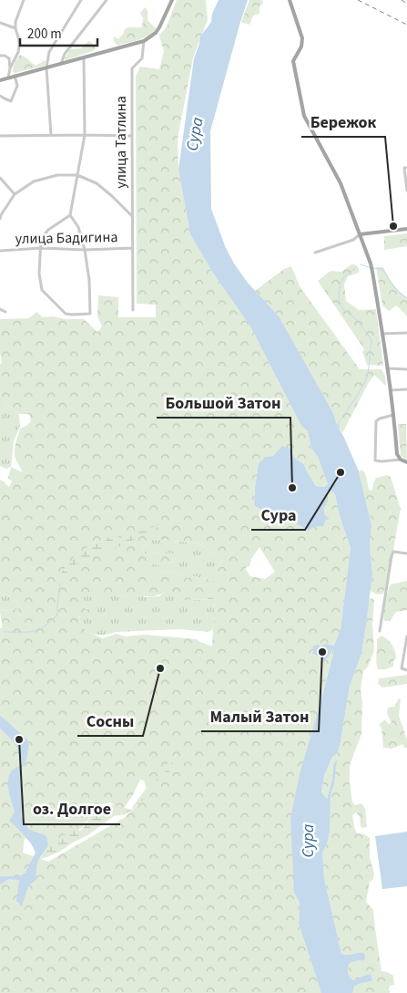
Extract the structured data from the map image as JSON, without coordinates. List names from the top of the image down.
{
  "streets": {
    "street": ["улица Татлина", "улица Бадигина"]
  },
  "crossings": [
    ["улица Татлина", "улица Бадигина"]
  ],
  "water": ["Сура"],
  "places": [
    "Бережок",
    "Сура",
    "Большой Затон",
    "Малый Затон",
    "Сосны",
    "оз. Долгое"
  ],
  "scale_bar": "200 m"
}
